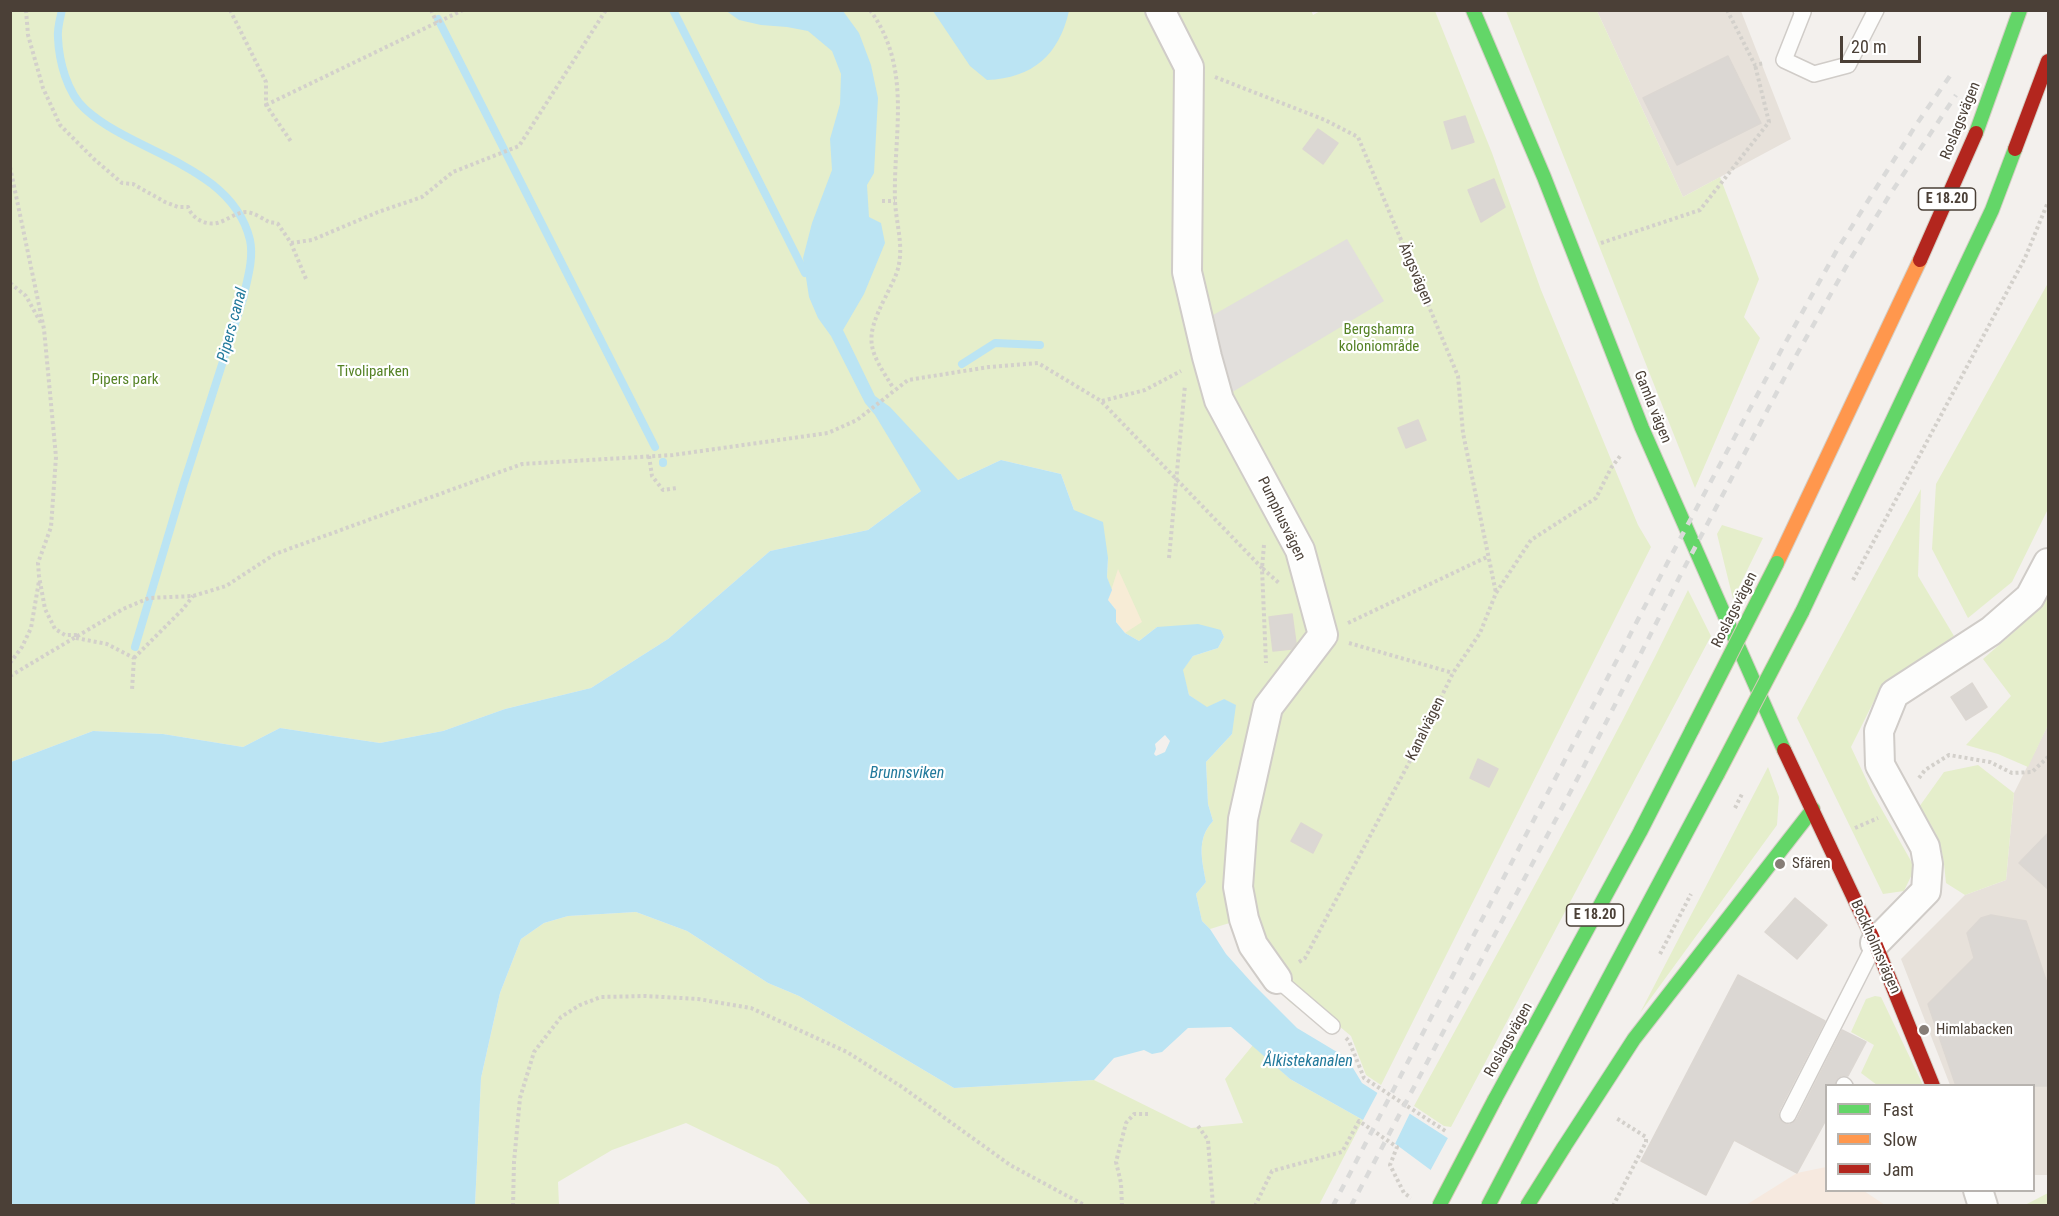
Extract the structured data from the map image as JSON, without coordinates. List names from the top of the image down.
{
  "streets": {
    "main road": [
      "Roslagsvägen",
      "E 18.20",
      "Gamla vägen",
      "Bockholmsvägen"
    ],
    "street": ["Pumphusvägen"],
    "path": ["Ängsvägen", "Kanalvägen"]
  },
  "crossings": [
    ["Ängsvägen", "Pumphusvägen"],
    ["Ängsvägen", "Kanalvägen"],
    ["Gamla vägen", "Bockholmsvägen"]
  ],
  "water": ["Pipers canal", "Brunnsviken", "Ålkistekanalen"],
  "parks": ["Bergshamra koloniområde", "Tivoliparken", "Pipers park"],
  "places": ["Sfären", "Himlabacken"],
  "legend": ["Fast", "Slow", "Jam"],
  "scale_bar": "20 m"
}
